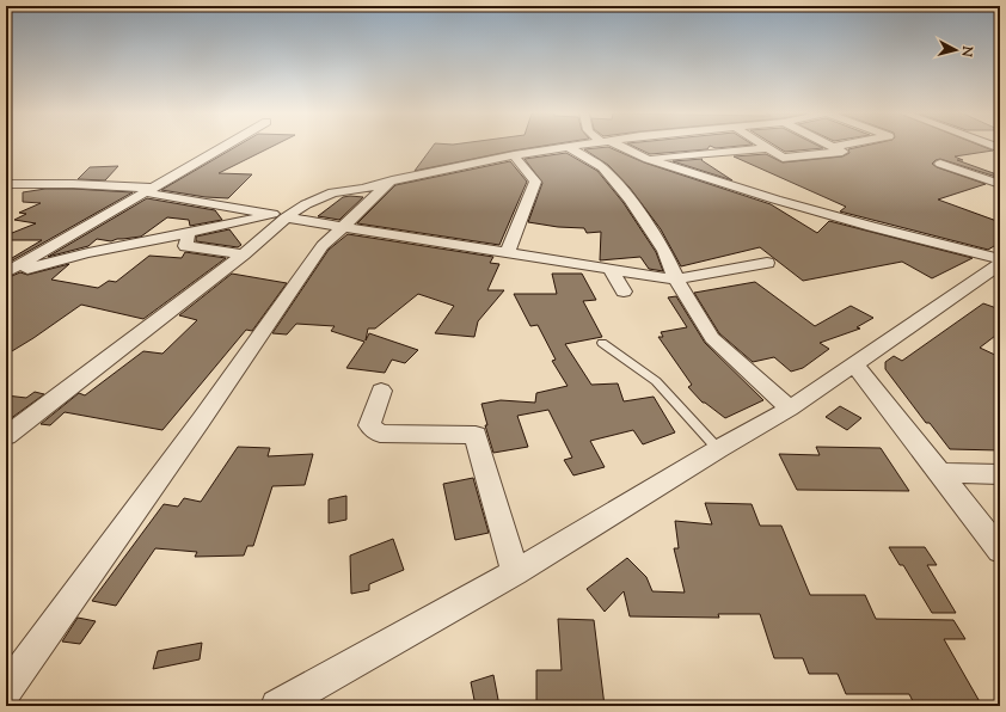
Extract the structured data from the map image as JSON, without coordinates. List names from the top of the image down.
{
  "north": "right"
}
